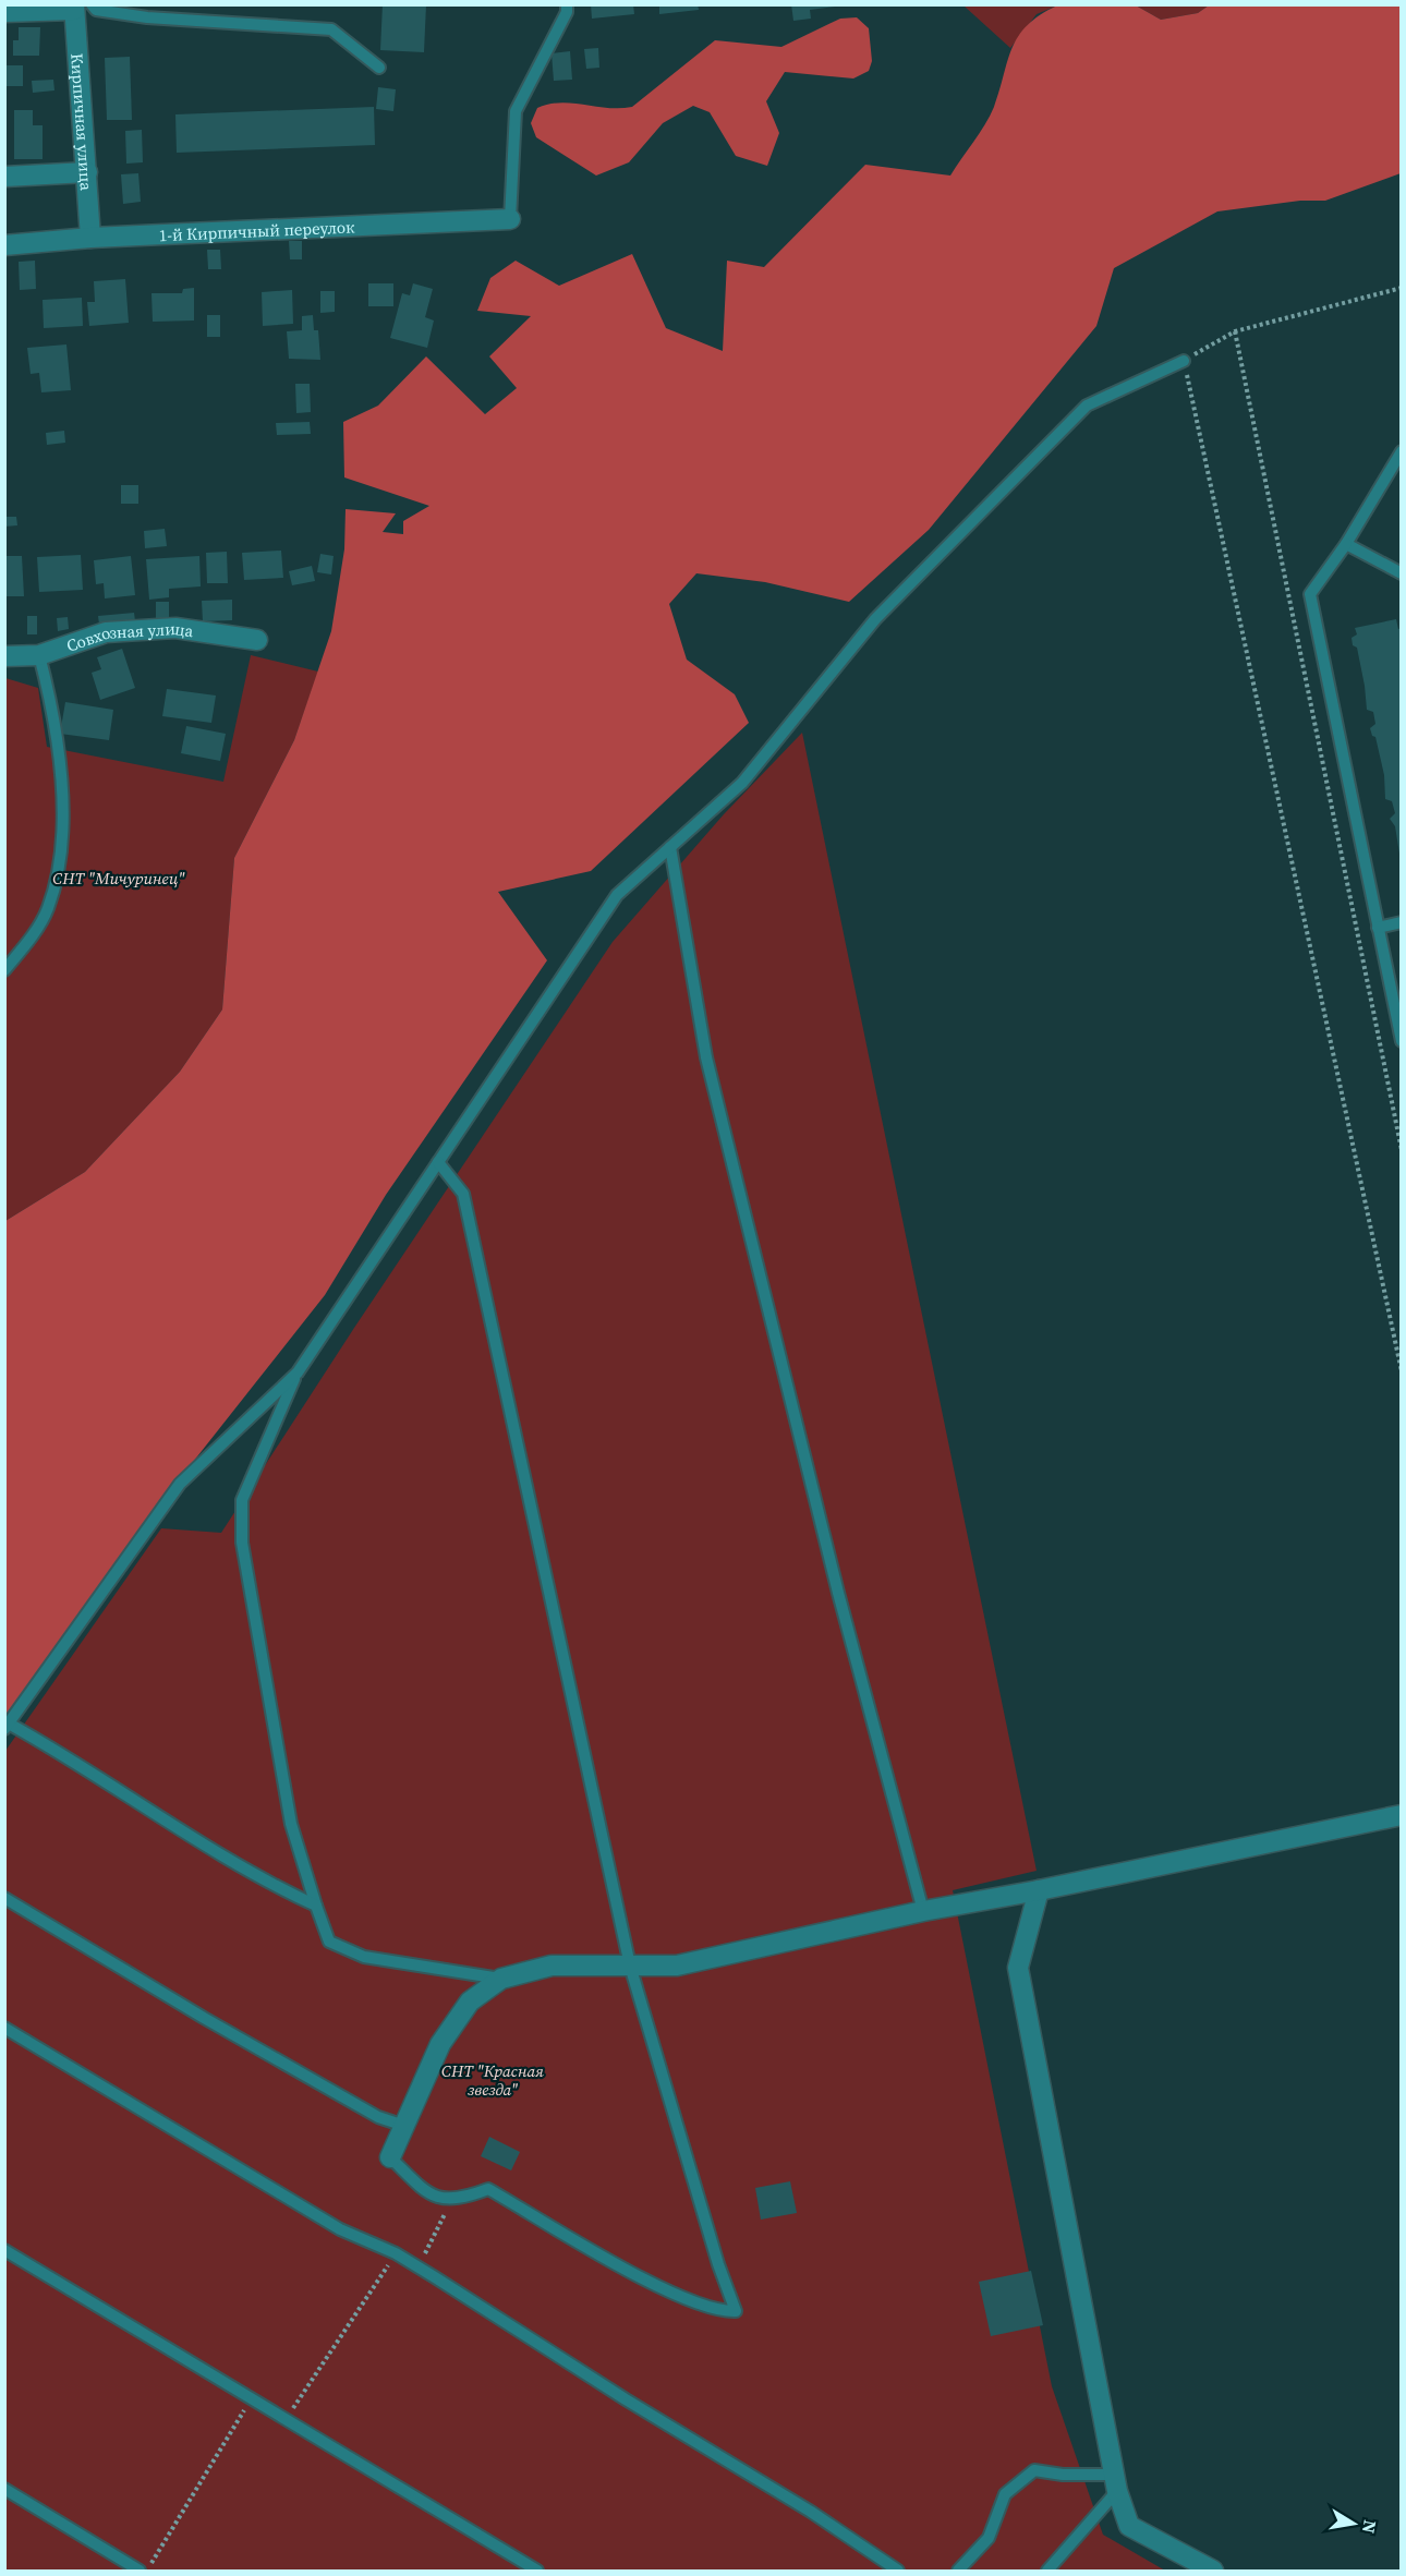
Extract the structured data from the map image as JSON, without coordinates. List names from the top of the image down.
{
  "streets": {
    "street": ["Кирпичная улица", "1-й Кирпичный переулок", "Совхозная улица"]
  },
  "crossings": [
    ["Кирпичная улица", "1-й Кирпичный переулок"]
  ],
  "parks": ["СНТ \"Мичуринец\"", "СНТ \"Красная звезда\""],
  "north": "right"
}
